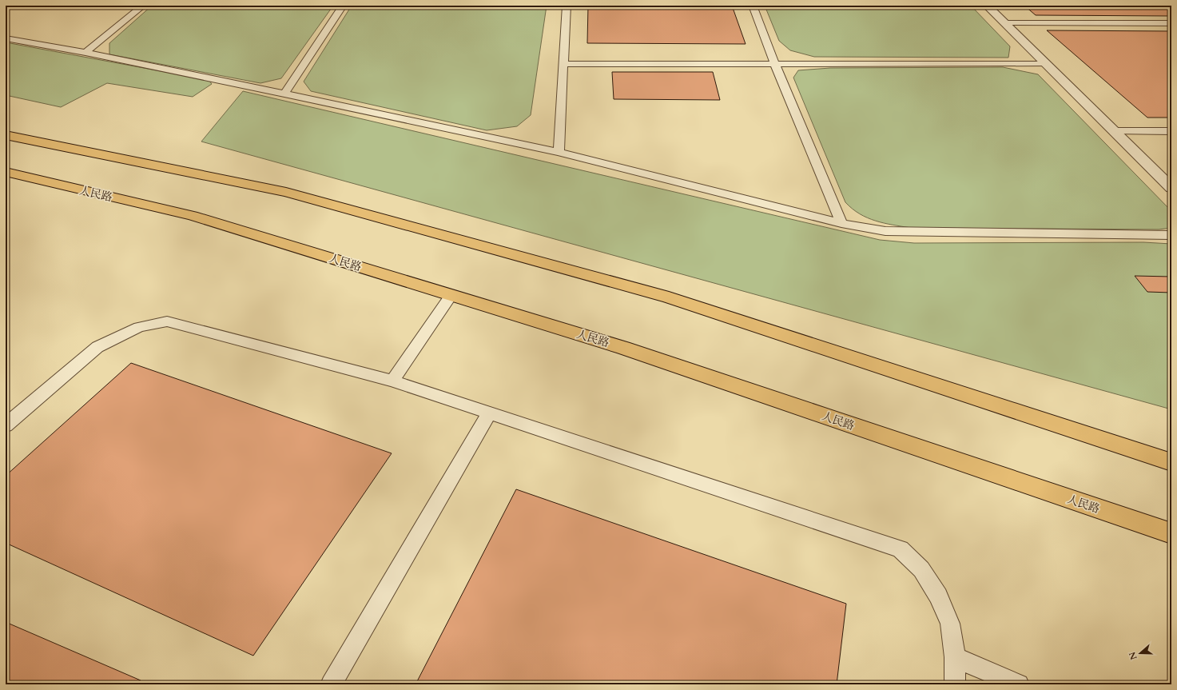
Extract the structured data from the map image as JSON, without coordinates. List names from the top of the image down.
{
  "streets": {
    "main road": ["人民路"]
  },
  "north": "left"
}
